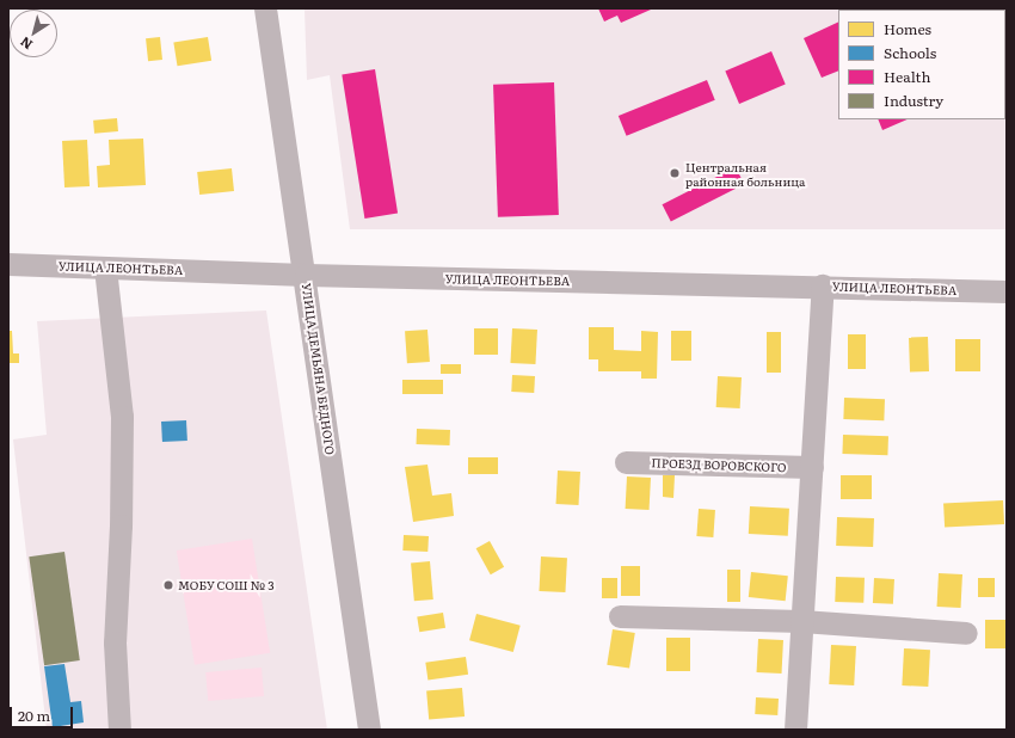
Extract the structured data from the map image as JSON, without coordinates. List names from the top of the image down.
{
  "streets": {
    "street": ["УЛИЦА ЛЕОНТЬЕВА", "УЛИЦА ДЕМЬЯНА БЕДНОГО", "ПРОЕЗД ВОРОВСКОГО"]
  },
  "crossings": [
    ["УЛИЦА ЛЕОНТЬЕВА", "УЛИЦА ДЕМЬЯНА БЕДНОГО"]
  ],
  "places": ["Центральная районная больница", "МОБУ СОШ № 3"],
  "legend": [
    "Homes",
    "Schools",
    "Health",
    "Industry"
  ],
  "scale_bar": "20 m",
  "north": "bottom left"
}
